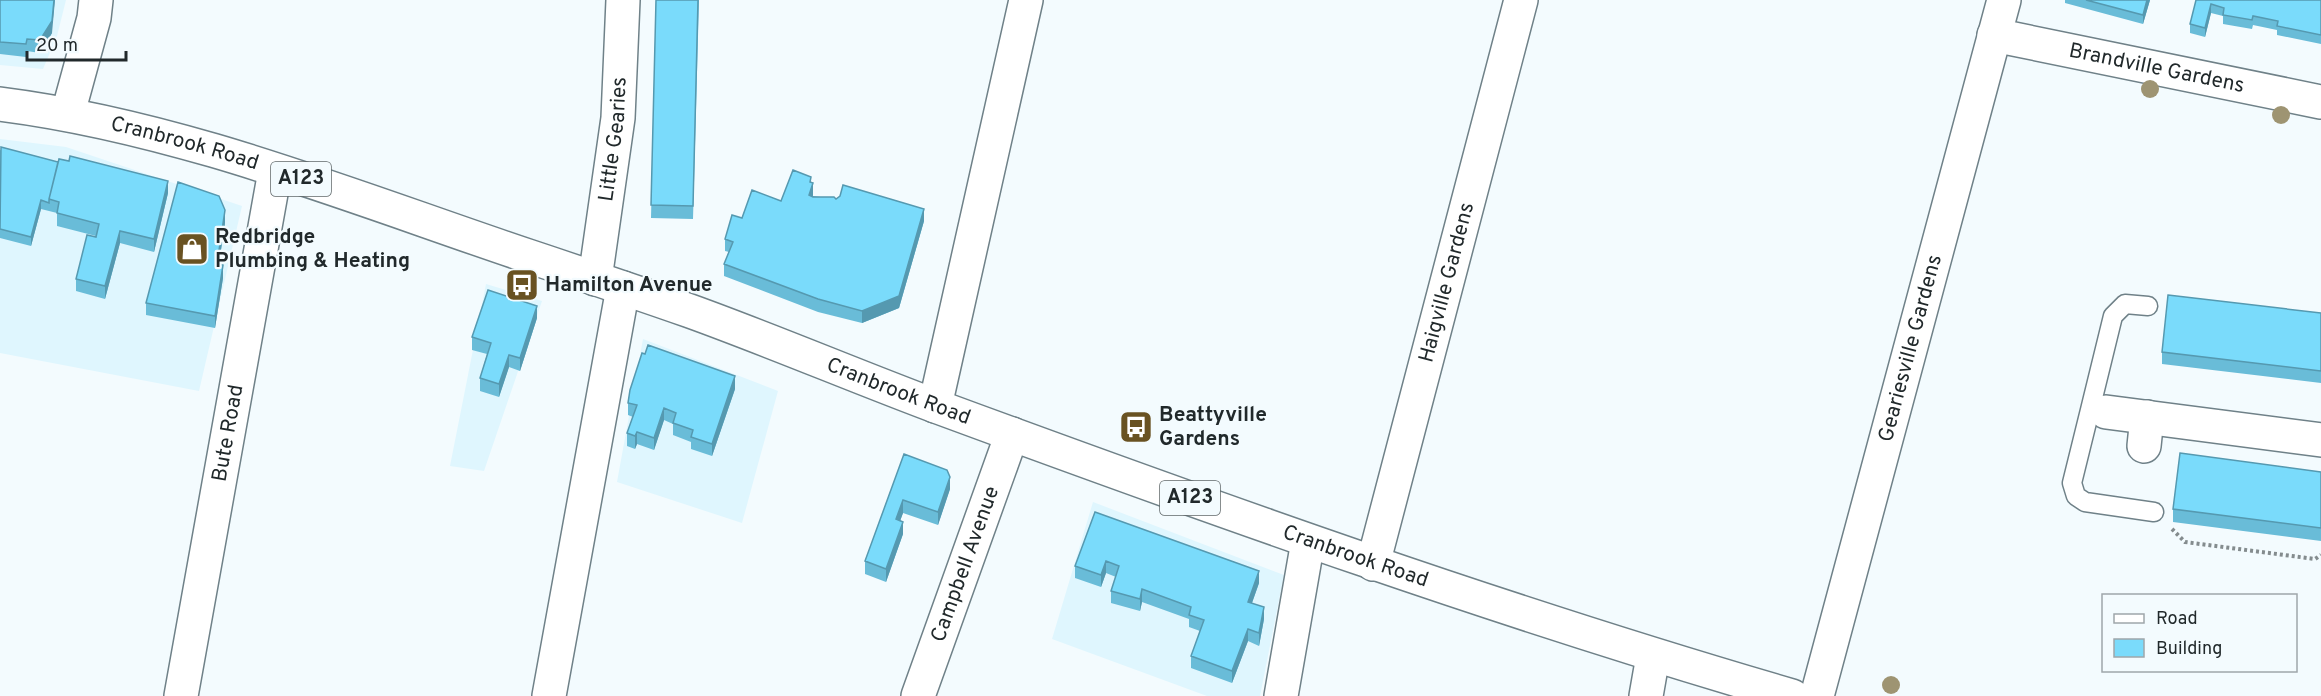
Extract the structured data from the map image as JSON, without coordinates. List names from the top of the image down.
{
  "streets": {
    "street": [
      "Brandville Gardens",
      "Little Gearies",
      "Cranbrook Road",
      "A123",
      "Haigville Gardens",
      "Geariesville Gardens",
      "Bute Road",
      "Campbell Avenue"
    ]
  },
  "crossings": [
    ["Brandville Gardens", "Geariesville Gardens"],
    ["Little Gearies", "Cranbrook Road"],
    ["Cranbrook Road", "Haigville Gardens"],
    ["Cranbrook Road", "Bute Road"],
    ["Cranbrook Road", "Campbell Avenue"]
  ],
  "places": {
    "shop": ["Redbridge Plumbing & Heating"],
    "bus stop": ["Hamilton Avenue", "Beattyville Gardens"]
  },
  "legend": ["Road", "Building"],
  "scale_bar": "20 m"
}
